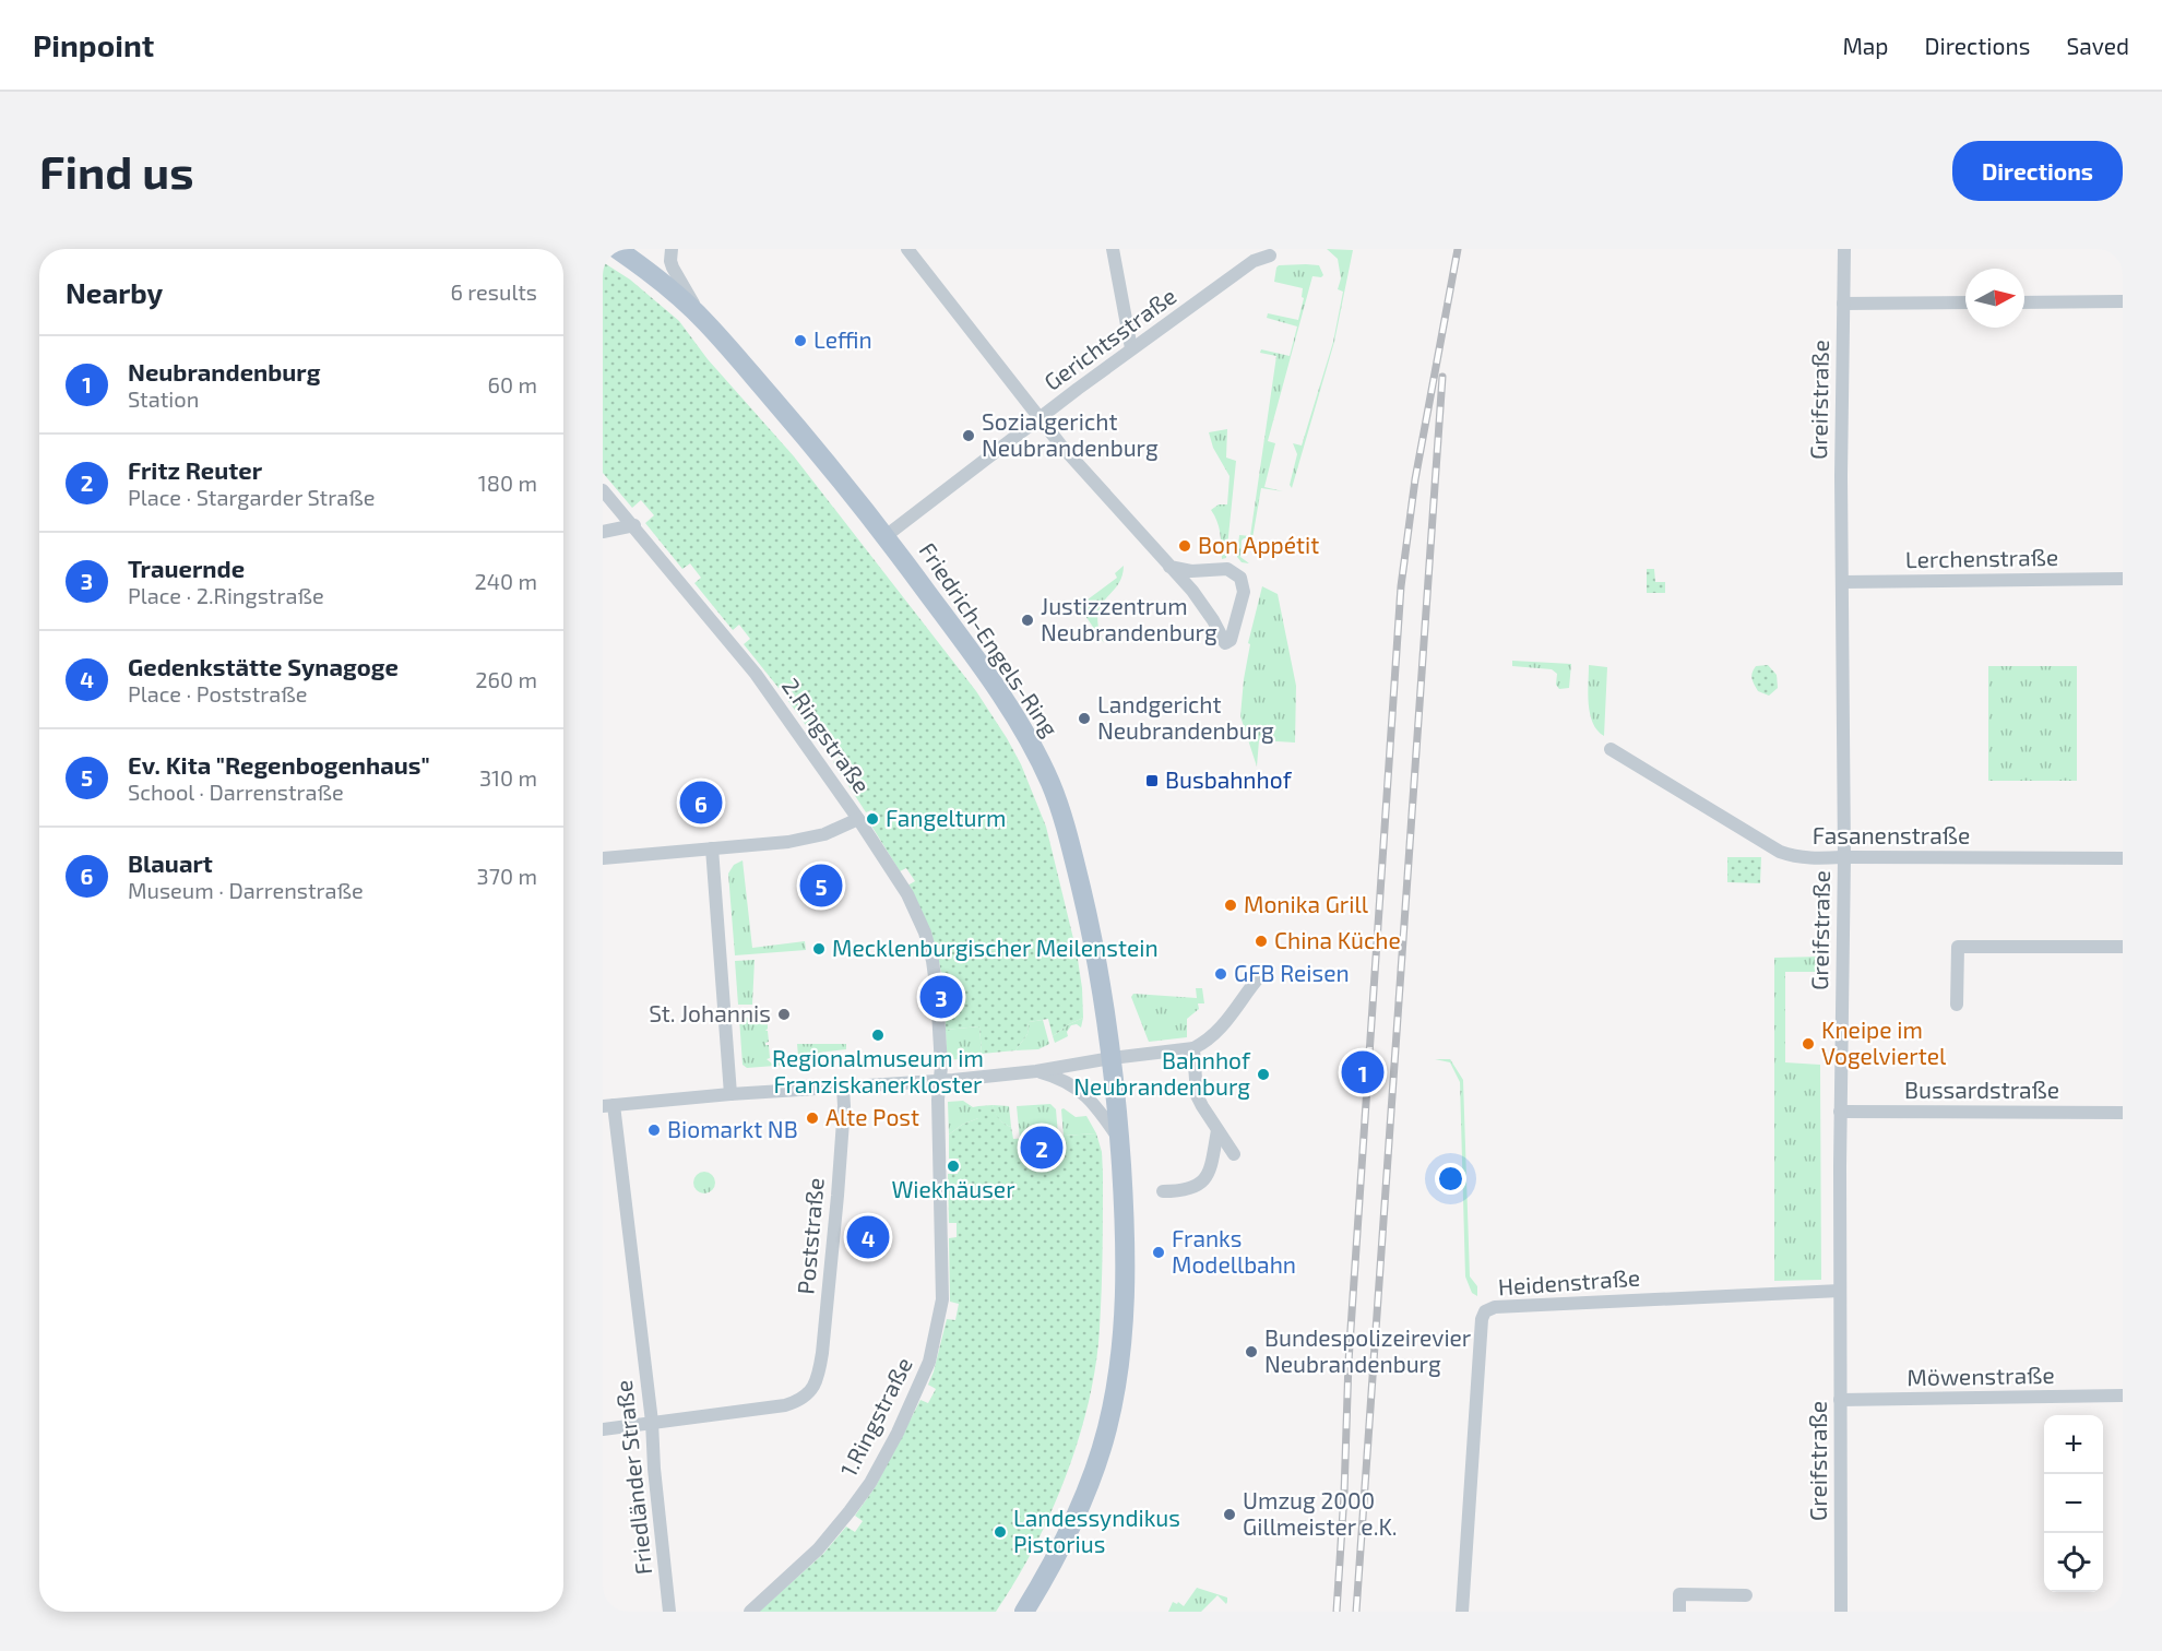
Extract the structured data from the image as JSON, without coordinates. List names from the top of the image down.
{
  "streets": {
    "main road": ["Friedrich-Engels-Ring"],
    "street": [
      "Gerichtsstraße",
      "Greifstraße",
      "Lerchenstraße",
      "2.Ringstraße",
      "Fasanenstraße",
      "Bussardstraße",
      "Poststraße",
      "Heidenstraße",
      "Möwenstraße",
      "1.Ringstraße",
      "Friedländer Straße"
    ]
  },
  "crossings": [
    ["Gerichtsstraße", "Friedrich-Engels-Ring"],
    ["Greifstraße", "Lerchenstraße"],
    ["Greifstraße", "Fasanenstraße"],
    ["Greifstraße", "Bussardstraße"],
    ["Greifstraße", "Heidenstraße"],
    ["Greifstraße", "Möwenstraße"],
    ["2.Ringstraße", "1.Ringstraße"],
    ["Poststraße", "Friedländer Straße"]
  ],
  "places": {
    "other": [
      "Leffin",
      "Sozialgericht Neubrandenburg",
      "Bon Appétit",
      "Justizzentrum Neubrandenburg",
      "Landgericht Neubrandenburg",
      "Fangelturm",
      "Monika Grill",
      "China Küche",
      "Mecklenburgischer Meilenstein",
      "GFB Reisen",
      "St. Johannis",
      "Regionalmuseum im Franziskanerkloster",
      "Kneipe im Vogelviertel",
      "Bahnhof Neubrandenburg",
      "Alte Post",
      "Biomarkt NB",
      "Wiekhäuser",
      "Franks Modellbahn",
      "Bundespolizeirevier Neubrandenburg",
      "Umzug 2000 Gillmeister e.K.",
      "Landessyndikus Pistorius"
    ],
    "transit": ["Busbahnhof"]
  },
  "north": "right",
  "page": {
    "header": "Pinpoint",
    "nav": ["Map", "Directions", "Saved"],
    "buttons": "Directions",
    "title": "Find us",
    "heading": ["Nearby", "6 results"],
    "list": [
      {
        "mark": "1",
        "name": "Neubrandenburg",
        "note": "Station",
        "value": "60 m"
      },
      {
        "mark": "2",
        "name": "Fritz Reuter",
        "note": "Place · Stargarder Straße",
        "value": "180 m"
      },
      {
        "mark": "3",
        "name": "Trauernde",
        "note": "Place · 2.Ringstraße",
        "value": "240 m"
      },
      {
        "mark": "4",
        "name": "Gedenkstätte Synagoge",
        "note": "Place · Poststraße",
        "value": "260 m"
      },
      {
        "mark": "5",
        "name": "Ev. Kita \"Regenbogenhaus\"",
        "note": "School · Darrenstraße",
        "value": "310 m"
      },
      {
        "mark": "6",
        "name": "Blauart",
        "note": "Museum · Darrenstraße",
        "value": "370 m"
      }
    ],
    "pins": [
      "6",
      "5",
      "3",
      "1",
      "2",
      "4"
    ],
    "map_buttons": ["+", "−"]
  }
}
